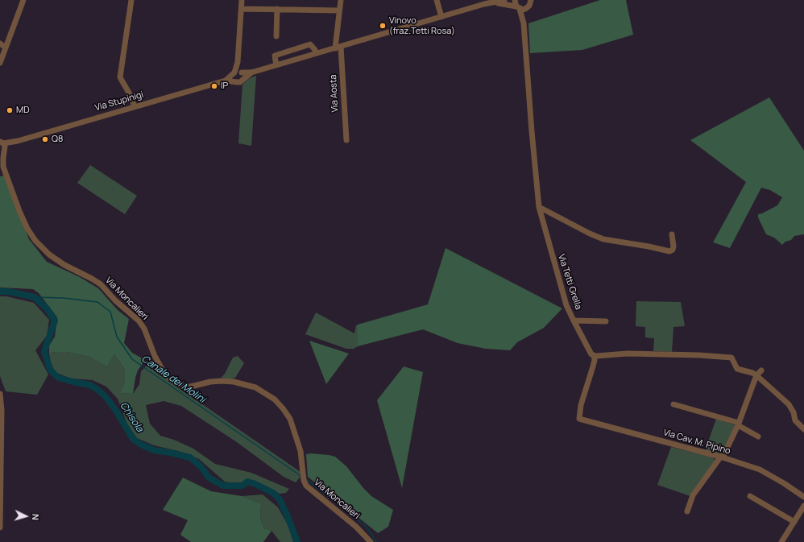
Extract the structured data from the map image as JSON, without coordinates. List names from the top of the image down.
{
  "streets": {
    "street": [
      "Via Aosta",
      "Via Stupinigi",
      "Via Tetti Grella",
      "Via Moncalieri",
      "Via Cav. M. Pipino"
    ]
  },
  "crossings": [
    ["Via Stupinigi", "Via Moncalieri"],
    ["Via Tetti Grella", "Via Cav. M. Pipino"]
  ],
  "water": ["Canale dei Molini", "Chisola"],
  "places": [
    "Vinovo (fraz.Tetti Rosa)",
    "IP",
    "MD",
    "Q8"
  ],
  "north": "right"
}
